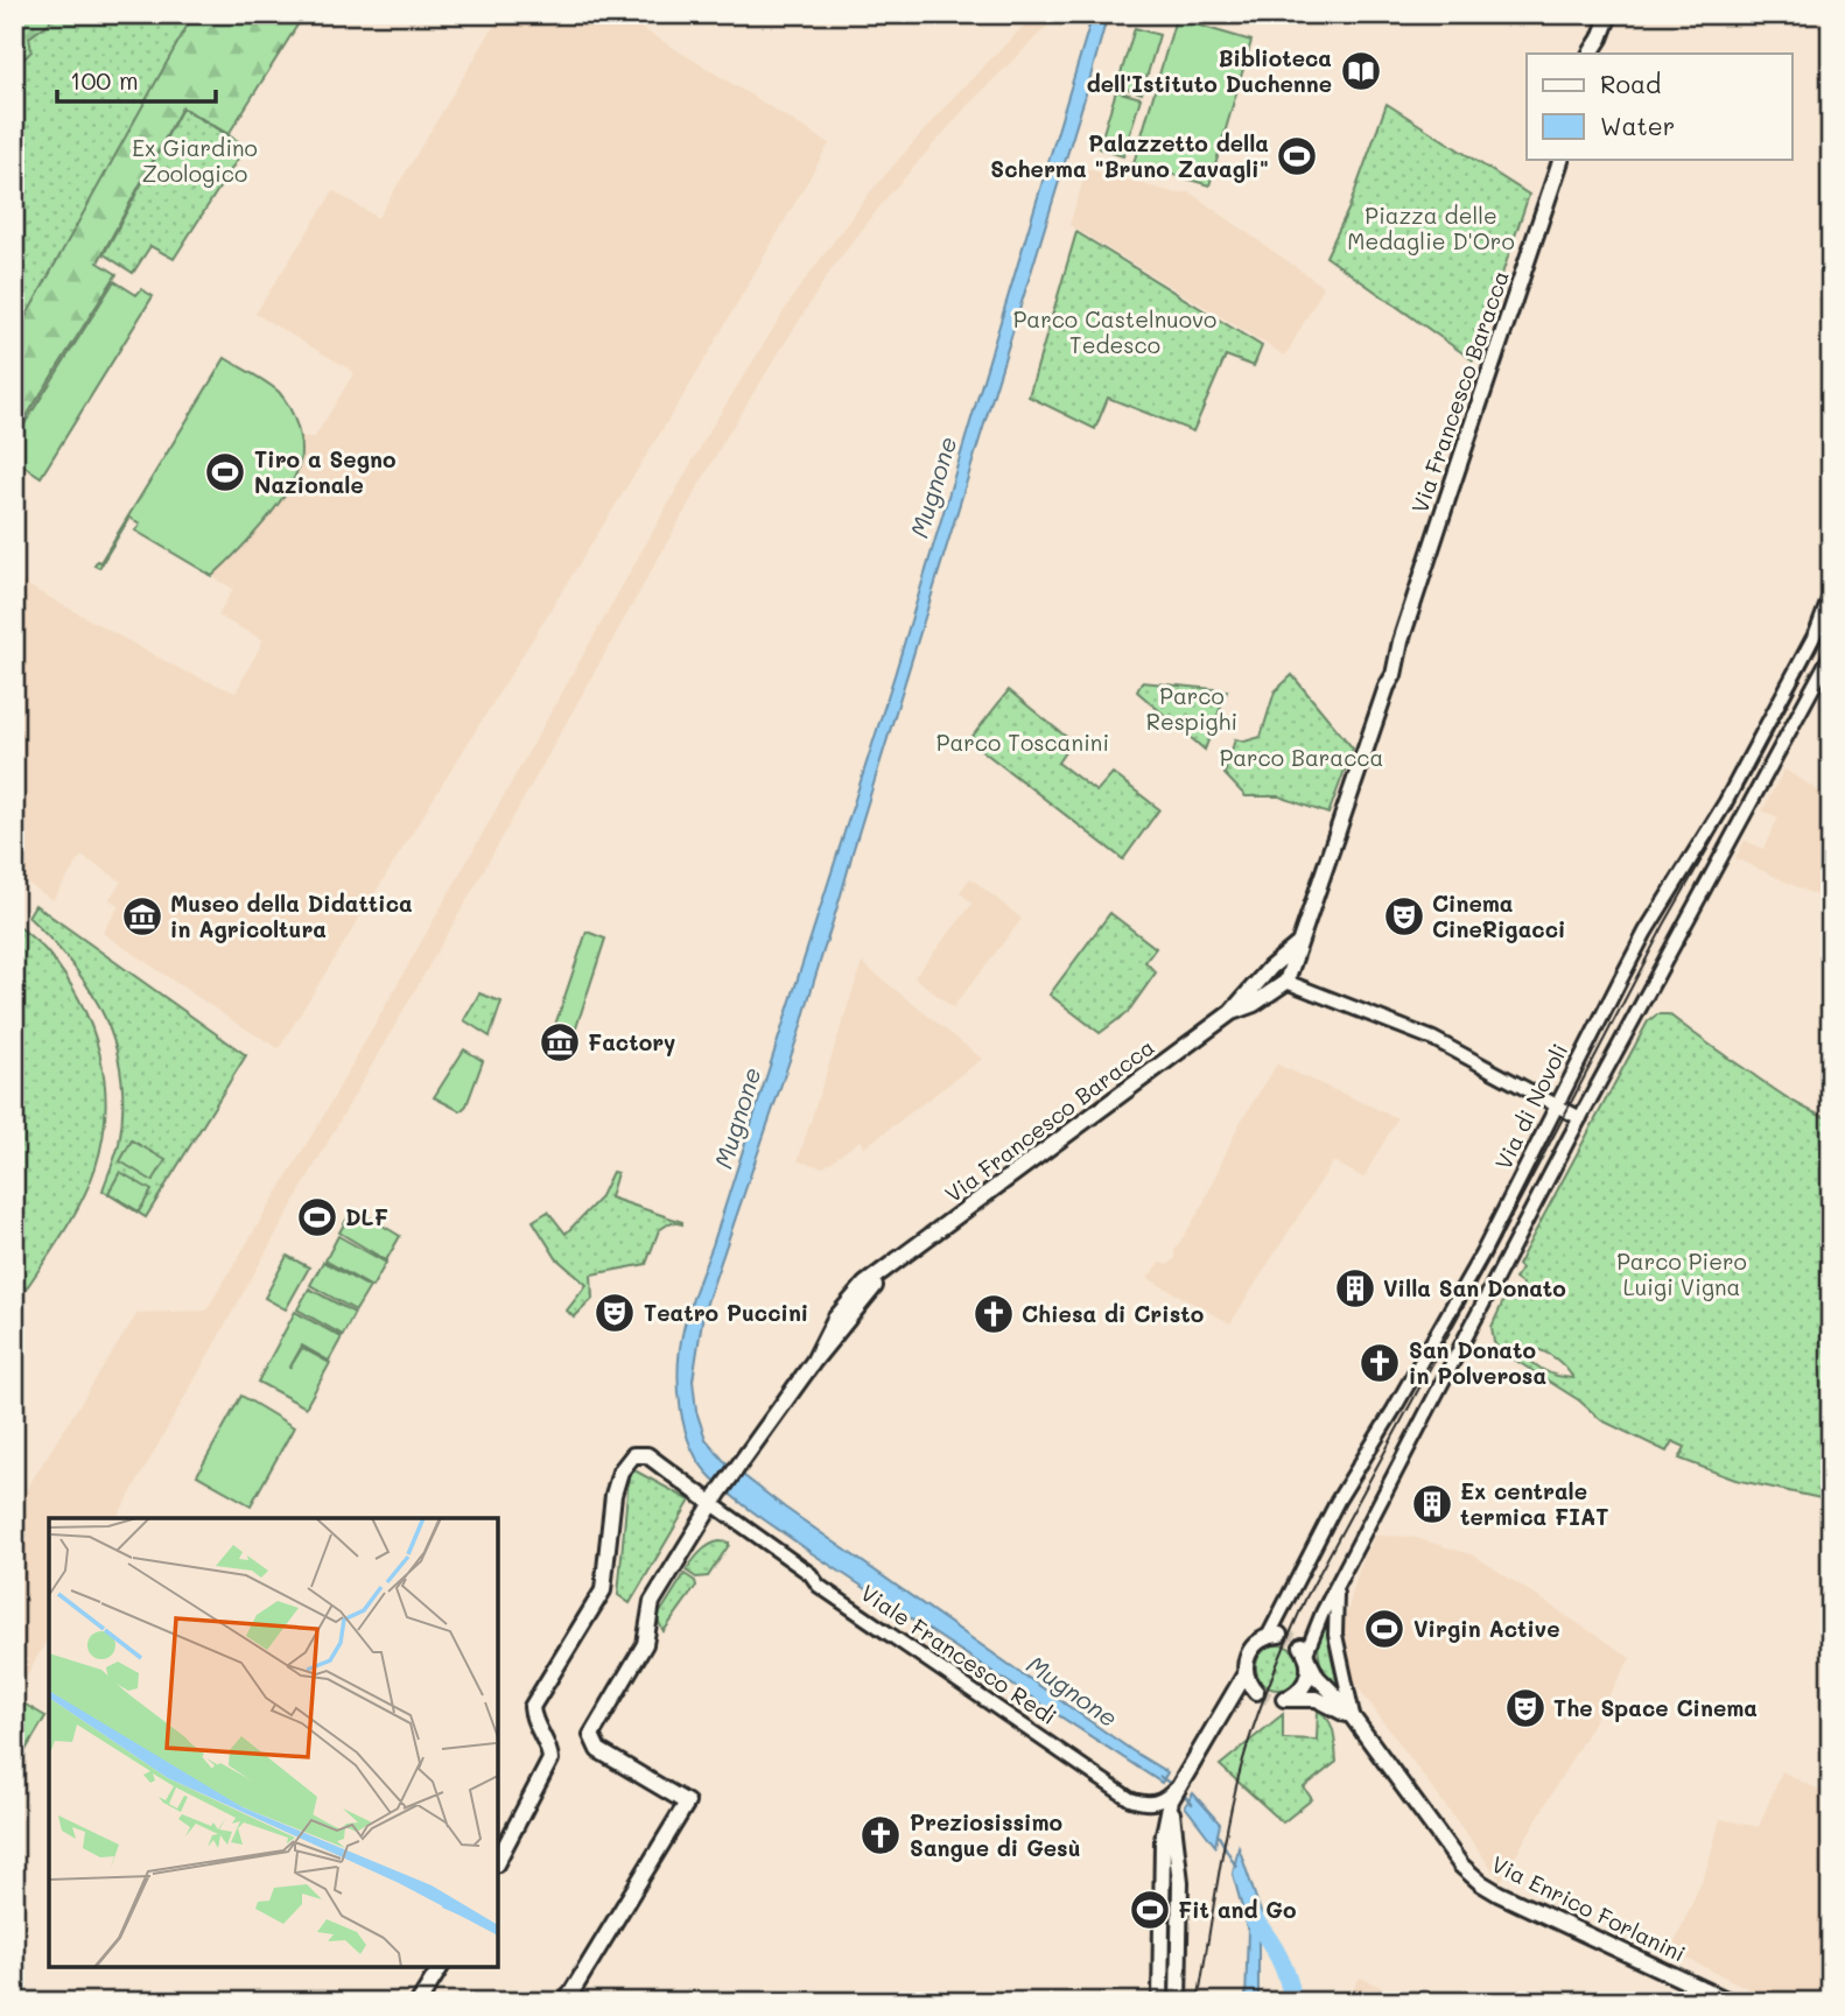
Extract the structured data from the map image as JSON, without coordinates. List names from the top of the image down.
{
  "streets": {
    "main road": ["Via Francesco Baracca", "Via di Novoli", "Via Enrico Forlanini"],
    "street": ["Viale Francesco Redi"]
  },
  "crossings": [
    ["Via Francesco Baracca", "Viale Francesco Redi"],
    ["Via di Novoli", "Viale Francesco Redi"],
    ["Via di Novoli", "Via Enrico Forlanini"]
  ],
  "water": ["Mugnone"],
  "parks": [
    "Ex Giardino Zoologico",
    "Piazza delle Medaglie D'Oro",
    "Parco Castelnuovo Tedesco",
    "Parco Respighi",
    "Parco Toscanini",
    "Parco Baracca",
    "Parco Piero Luigi Vigna"
  ],
  "places": {
    "library": ["Biblioteca dell'Istituto Duchenne"],
    "sports": [
      "Palazzetto della Scherma \"Bruno Zavagli\"",
      "Tiro a Segno Nazionale",
      "DLF",
      "Virgin Active",
      "Fit and Go"
    ],
    "museum": ["Museo della Didattica in Agricoltura", "Factory"],
    "theatre": ["Cinema CineRigacci", "Teatro Puccini", "The Space Cinema"],
    "building": ["Villa San Donato", "Ex centrale termica FIAT"],
    "church": ["Chiesa di Cristo", "San Donato in Polverosa", "Preziosissimo Sangue di Gesù"]
  },
  "legend": ["Road", "Water"],
  "scale_bar": "100 m"
}
